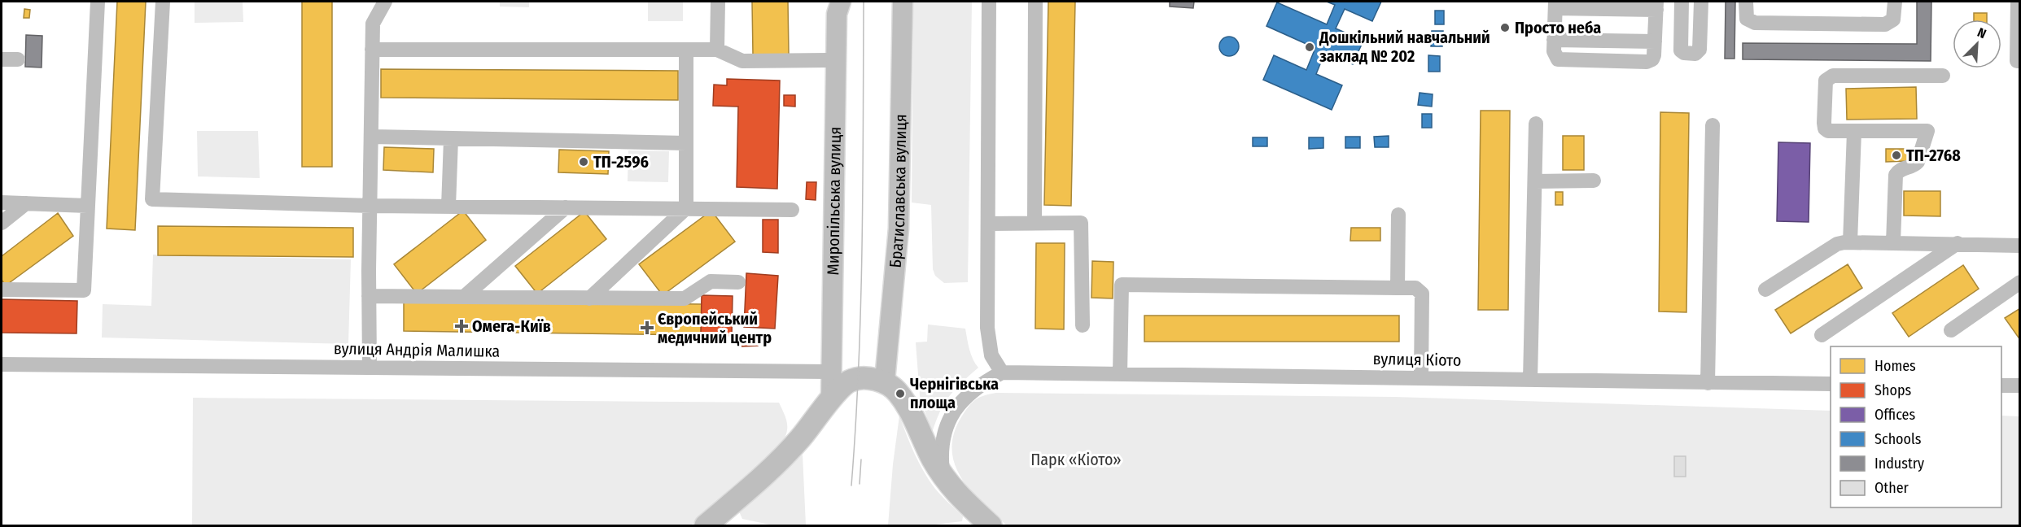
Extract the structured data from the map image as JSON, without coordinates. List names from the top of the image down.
{
  "streets": {
    "main road": ["Братиславська вулиця", "Миропільська вулиця"],
    "street": ["вулиця Андрія Малишка", "вулиця Кіото"]
  },
  "crossings": [
    ["Миропільська вулиця", "вулиця Андрія Малишка"]
  ],
  "parks": ["Парк «Кіото»"],
  "places": {
    "other": [
      "Просто неба",
      "Дошкільний навчальний заклад № 202",
      "ТП-2768",
      "ТП-2596",
      "Чернігівська площа"
    ],
    "health": ["Омега-Київ", "Європейський медичний центр"]
  },
  "legend": [
    "Homes",
    "Shops",
    "Offices",
    "Schools",
    "Industry",
    "Other"
  ],
  "north": "top right"
}
